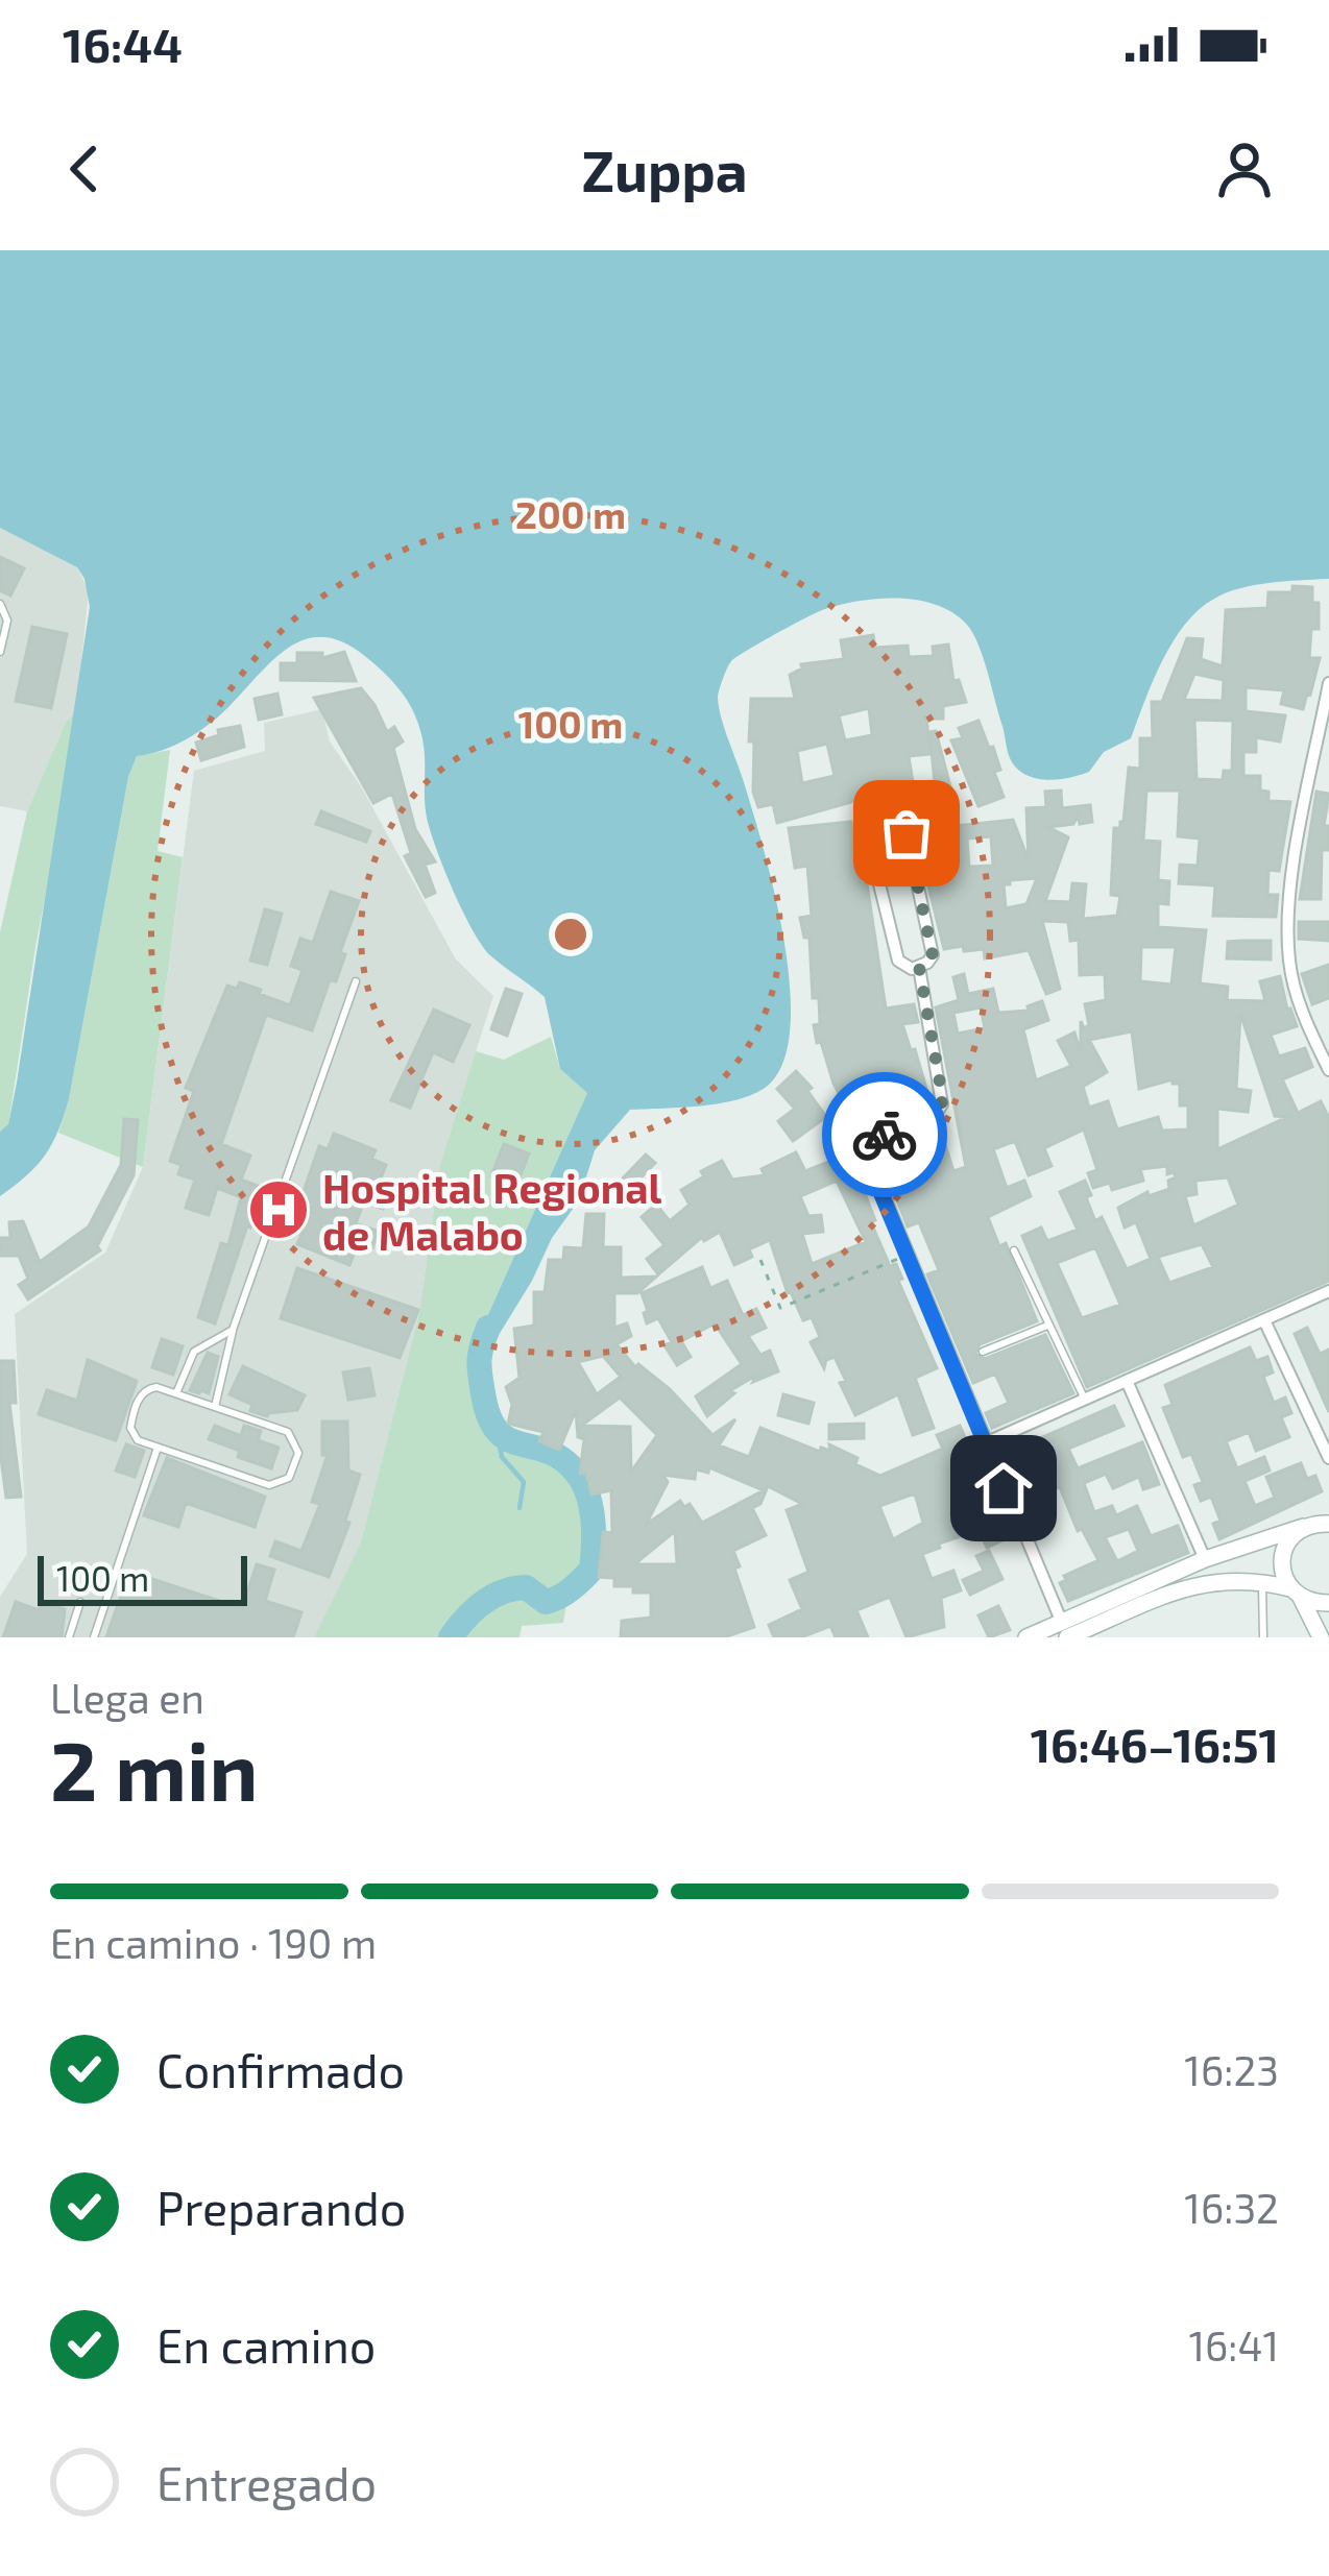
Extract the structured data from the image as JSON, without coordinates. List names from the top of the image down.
{
  "places": {
    "hospital": ["Hospital Regional de Malabo"]
  },
  "scale_bar": "100 m",
  "page": {
    "status": "16:44",
    "header": "Zuppa",
    "scale": "100 m",
    "heading": ["2 min", "Llega en", "16:46–16:51"],
    "bar": "En camino · 190 m",
    "list": [
      ["Confirmado", "16:23"],
      ["Preparando", "16:32"],
      ["En camino", "16:41"],
      "Entregado"
    ]
  },
  "rings": ["200 m", "100 m"]
}
